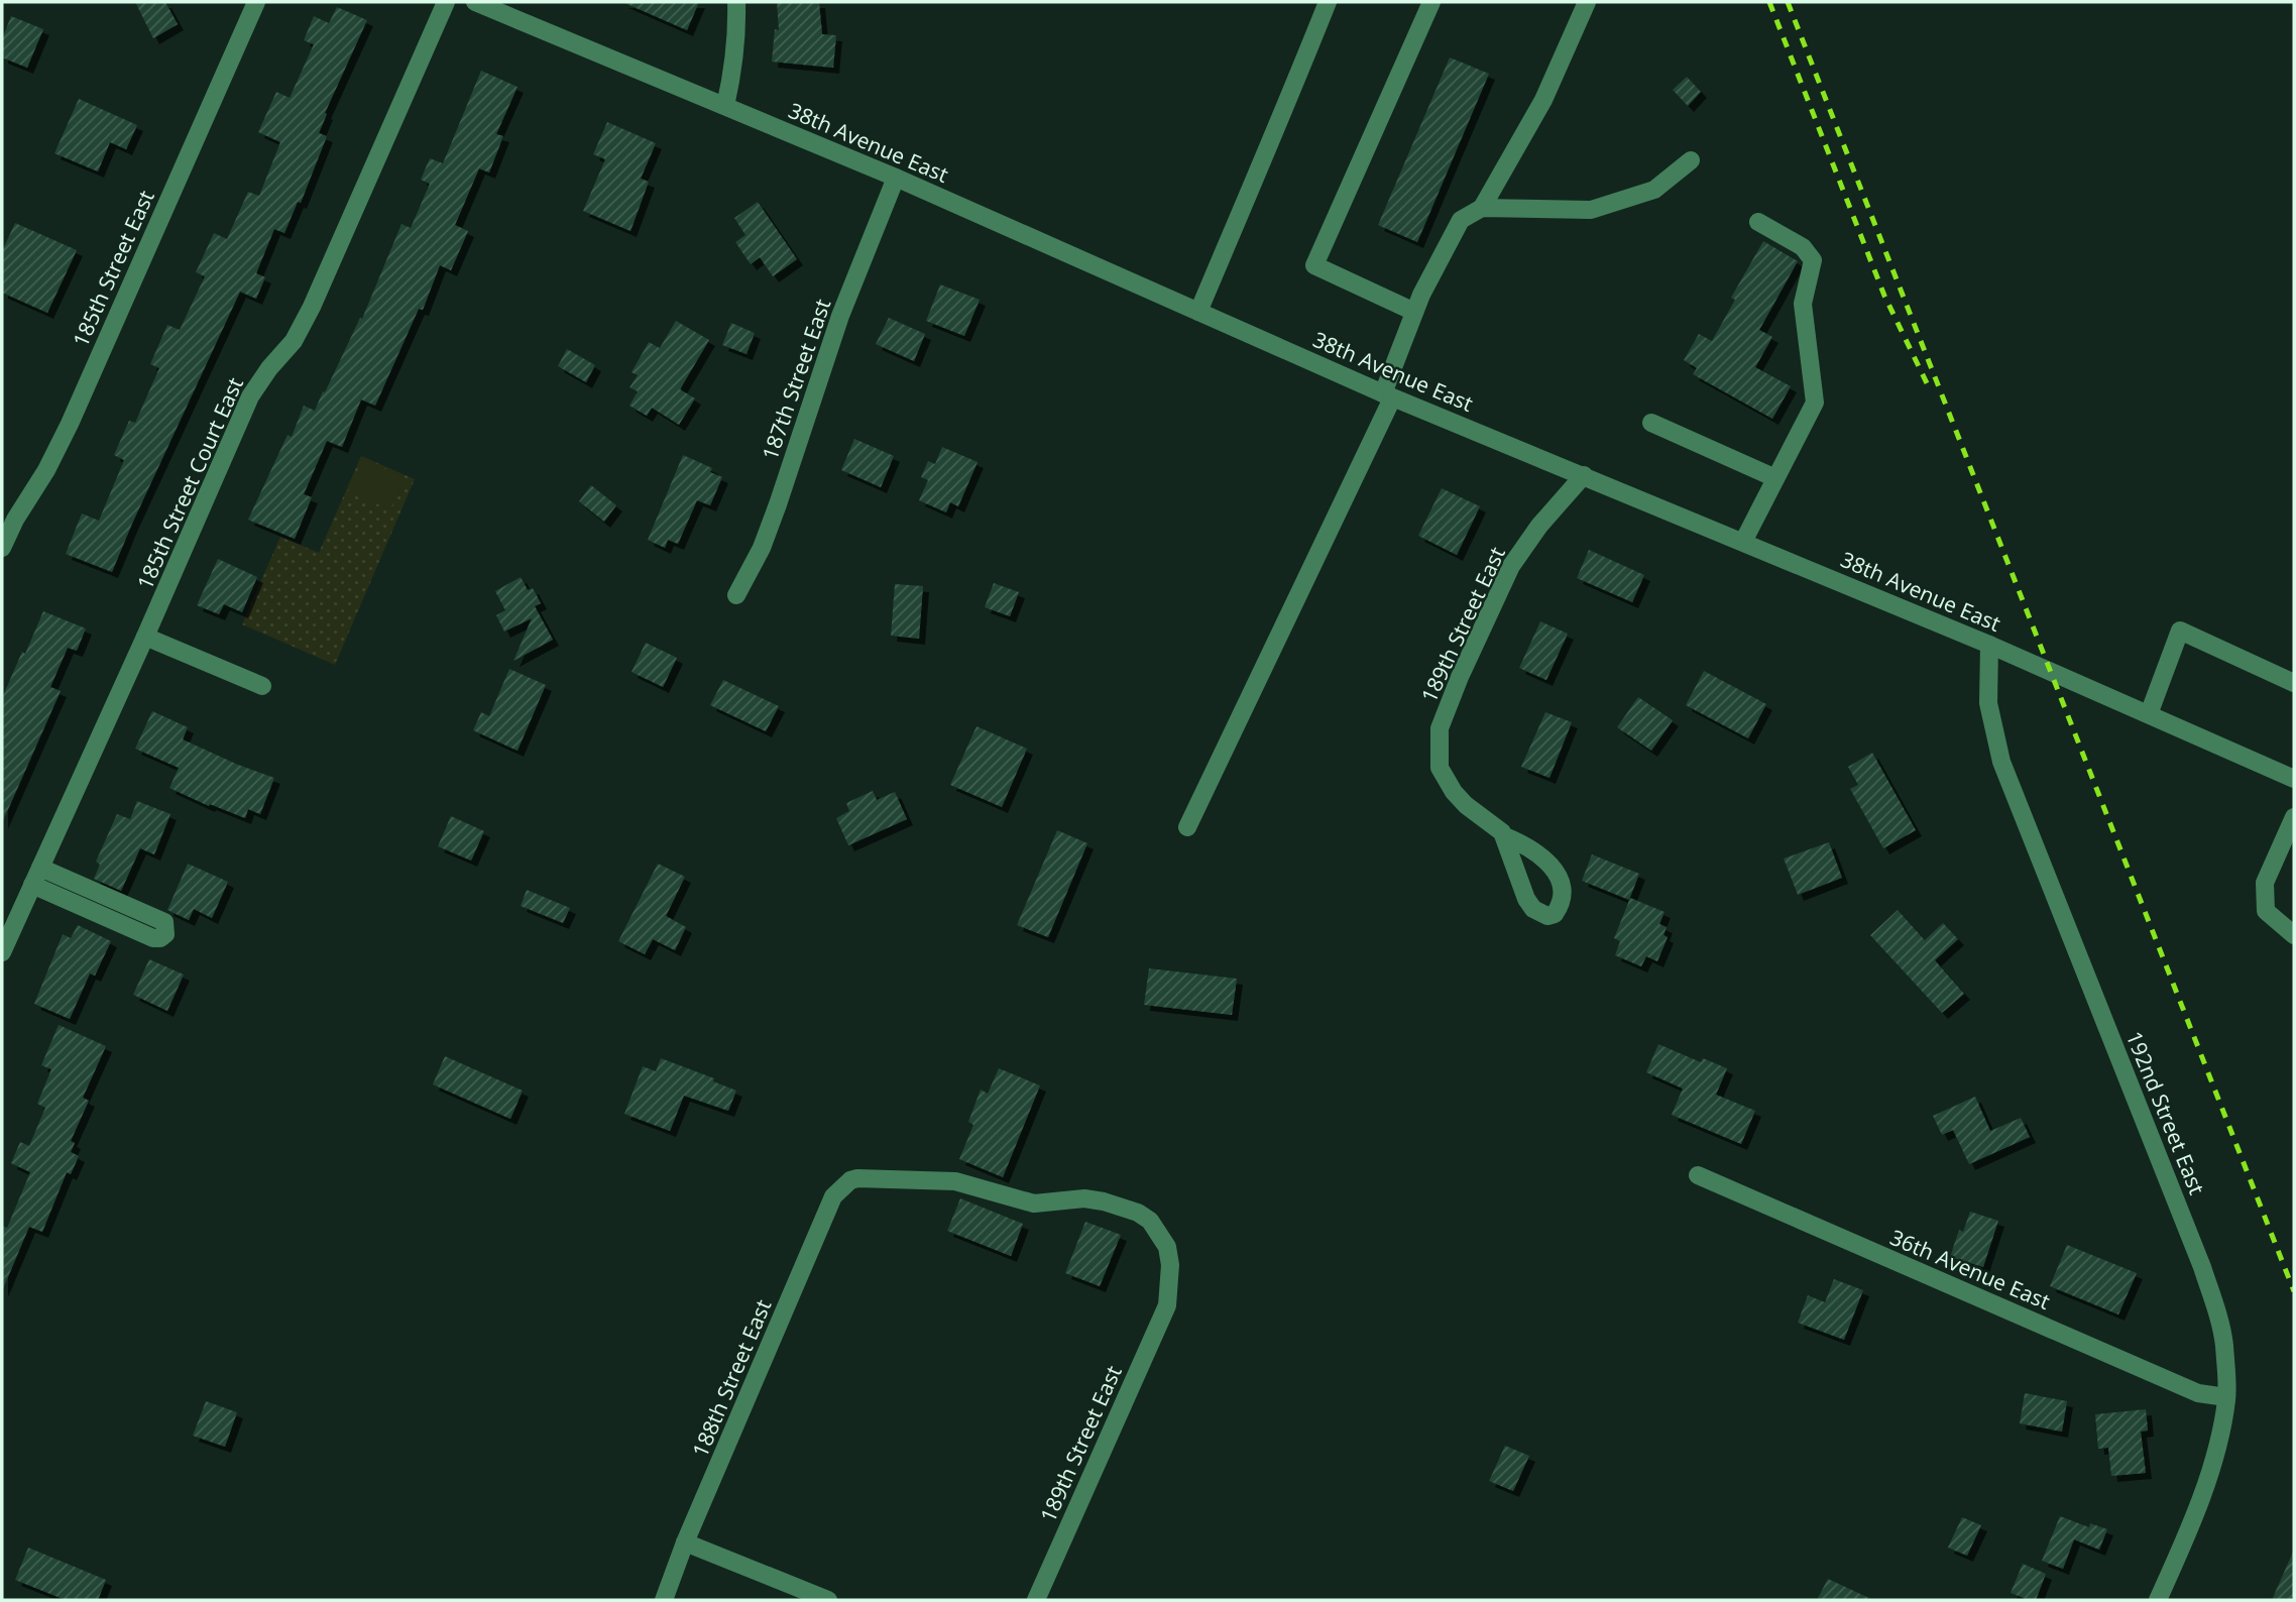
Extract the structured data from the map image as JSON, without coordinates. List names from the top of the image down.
{
  "streets": {
    "street": [
      "38th Avenue East",
      "185th Street East",
      "187th Street East",
      "185th Street Court East",
      "189th Street East",
      "192nd Street East",
      "36th Avenue East",
      "188th Street East"
    ]
  },
  "crossings": [
    ["38th Avenue East", "187th Street East"],
    ["38th Avenue East", "189th Street East"],
    ["38th Avenue East", "192nd Street East"],
    ["189th Street East", "188th Street East"],
    ["192nd Street East", "36th Avenue East"]
  ]
}
